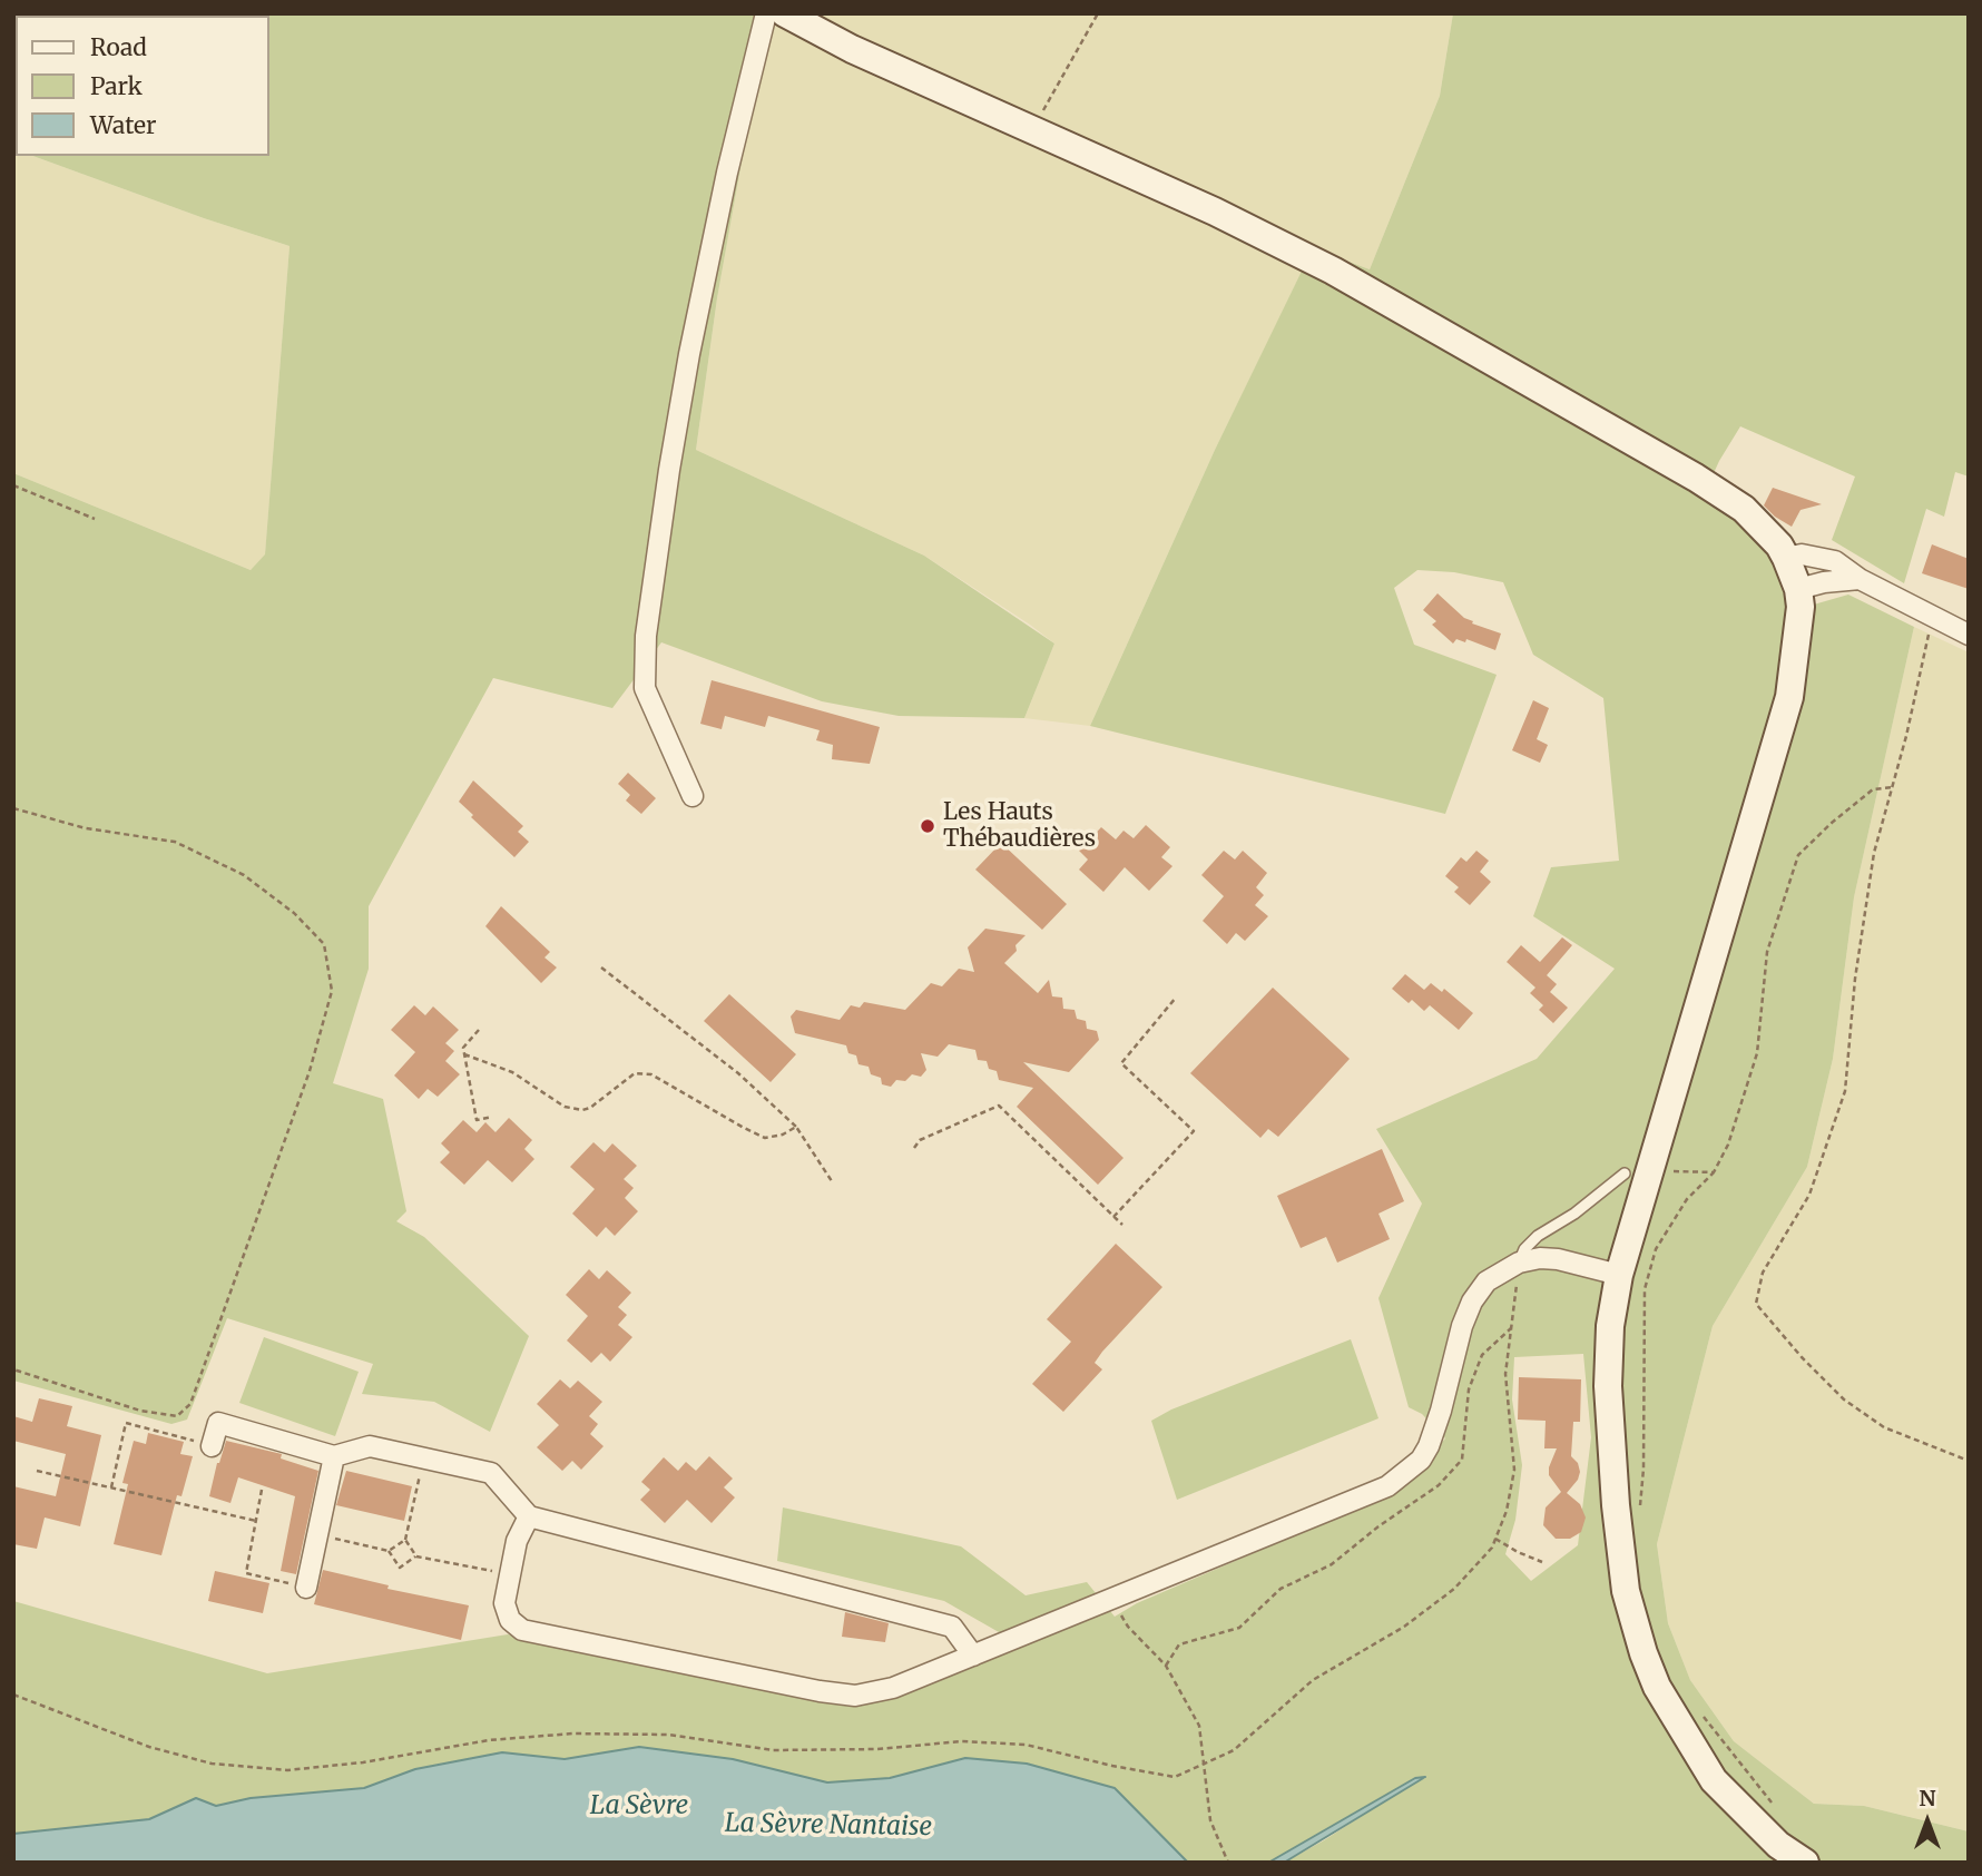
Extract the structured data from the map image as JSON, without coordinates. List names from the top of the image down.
{
  "water": ["La Sèvre", "La Sèvre Nantaise"],
  "places": ["Les Hauts Thébaudières"],
  "legend": ["Road", "Park", "Water"],
  "north": "top"
}
